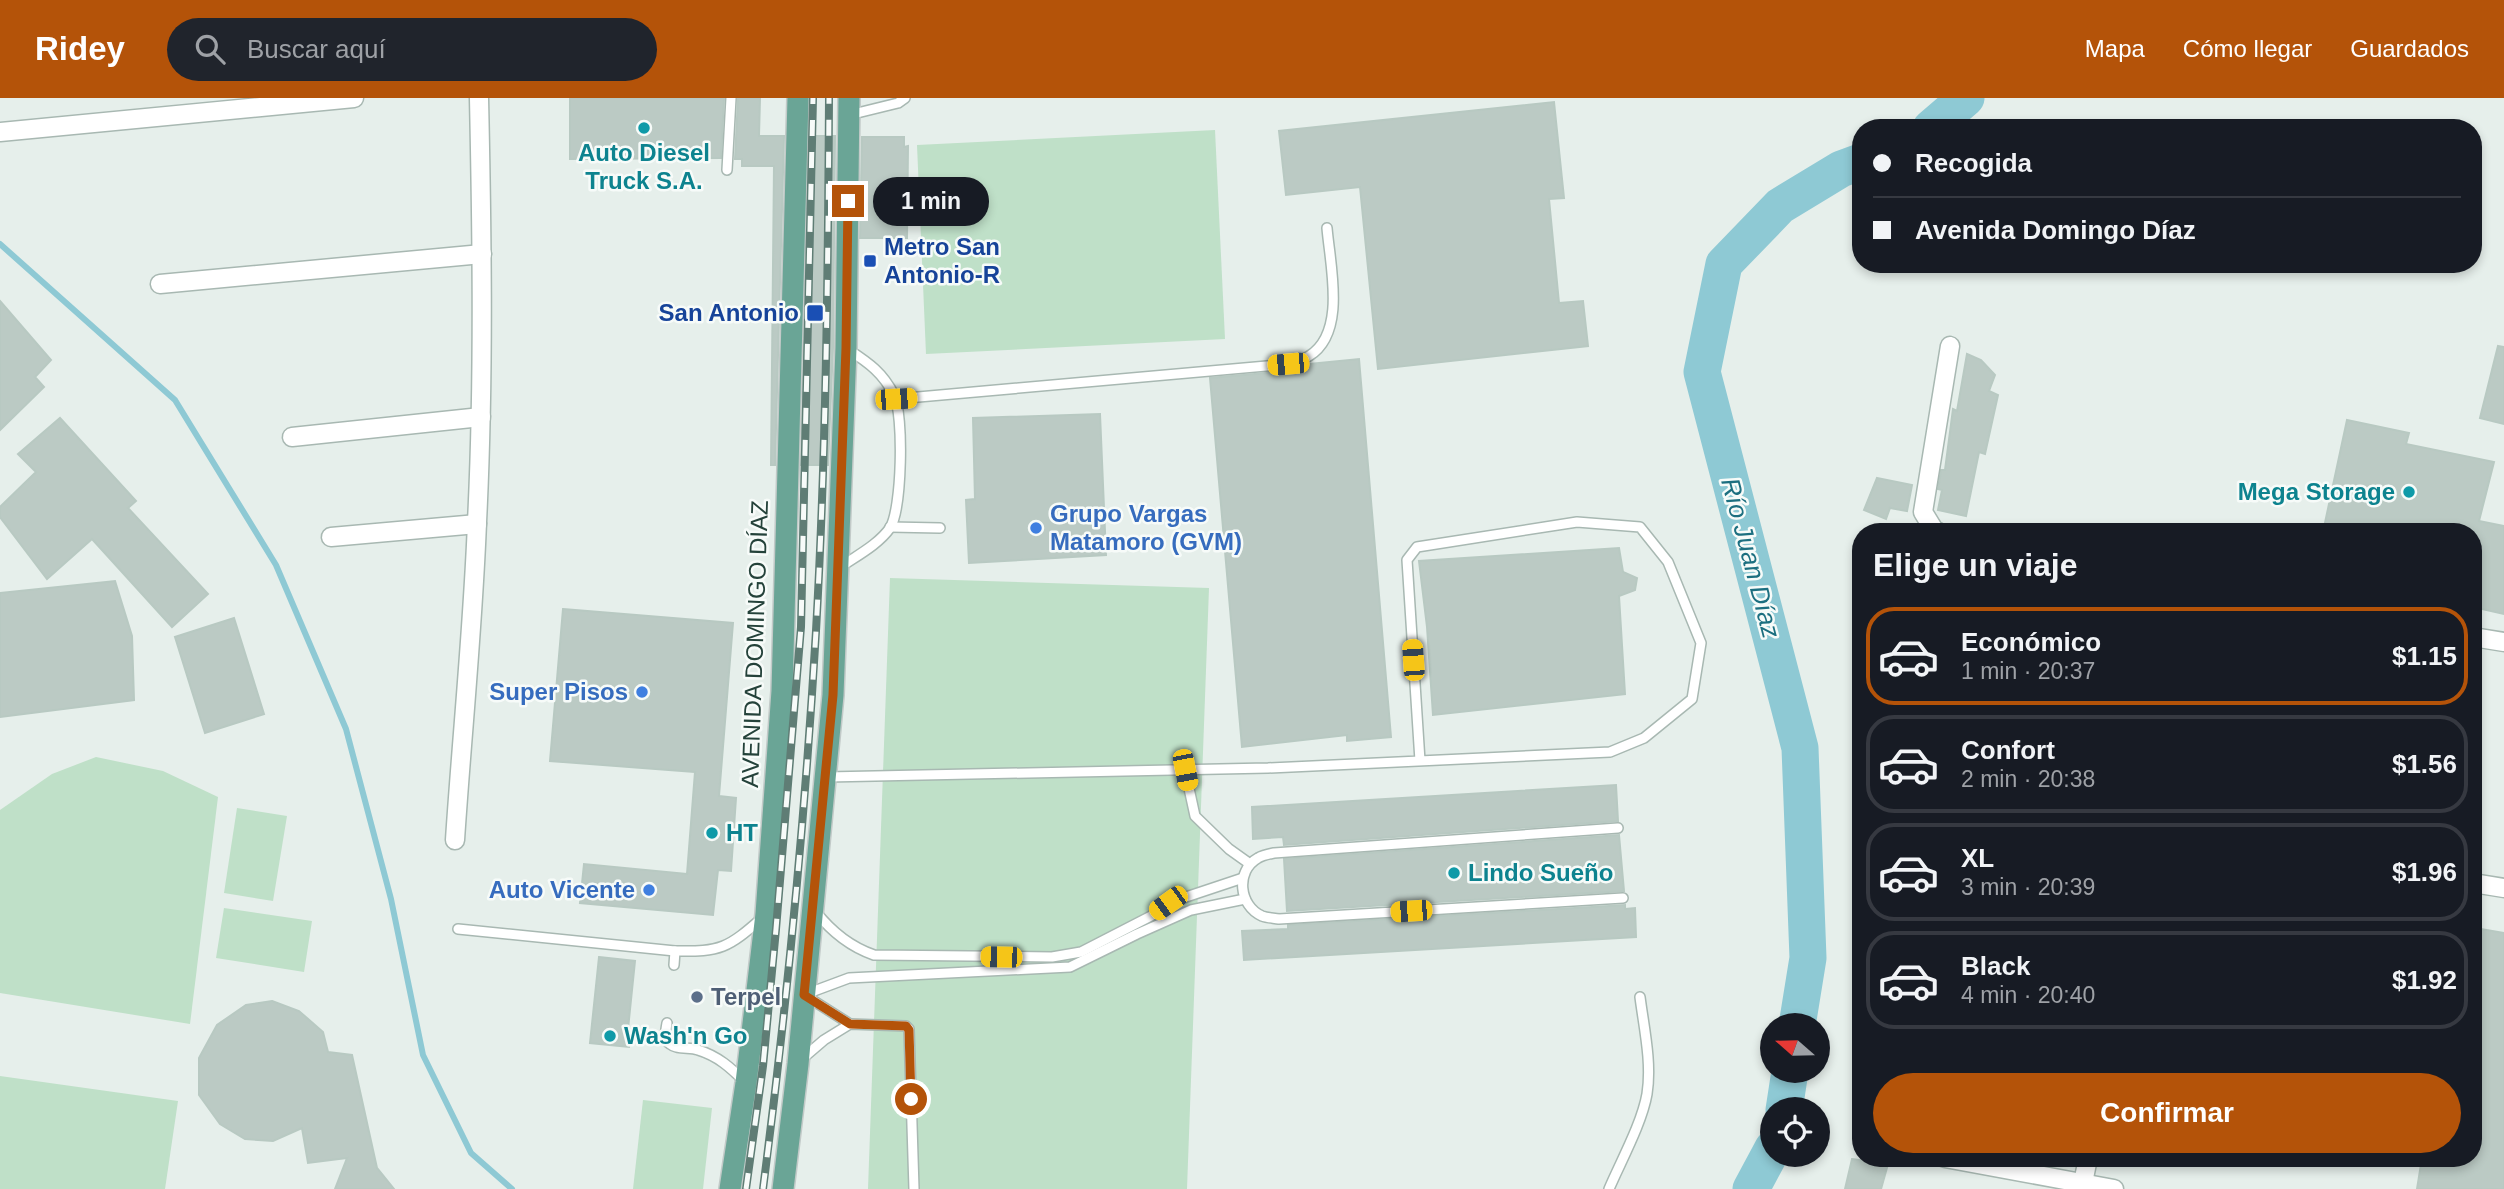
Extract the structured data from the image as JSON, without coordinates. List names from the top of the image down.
{
  "streets": {
    "main road": ["AVENIDA DOMINGO DÍAZ"]
  },
  "water": ["Río Juan Díaz"],
  "places": {
    "other": [
      "Auto Diesel Truck S.A.",
      "Mega Storage",
      "Grupo Vargas Matamoro (GVM)",
      "Super Pisos",
      "HT",
      "Lindo Sueño",
      "Auto Vicente",
      "Terpel",
      "Wash'n Go"
    ],
    "transit": ["Metro San Antonio-R", "San Antonio"]
  },
  "north": "left",
  "page": {
    "header": "Ridey",
    "search": "Buscar aquí",
    "nav": ["Mapa", "Cómo llegar", "Guardados"],
    "banner": ["Recogida", "Avenida Domingo Díaz"],
    "bubble": "1 min",
    "heading": "Elige un viaje",
    "list": [
      {
        "name": "Económico",
        "note": "1 min · 20:37",
        "value": "$1.15"
      },
      {
        "name": "Confort",
        "note": "2 min · 20:38",
        "value": "$1.56"
      },
      {
        "name": "XL",
        "note": "3 min · 20:39",
        "value": "$1.96"
      },
      {
        "name": "Black",
        "note": "4 min · 20:40",
        "value": "$1.92"
      }
    ],
    "buttons": "Confirmar"
  }
}
